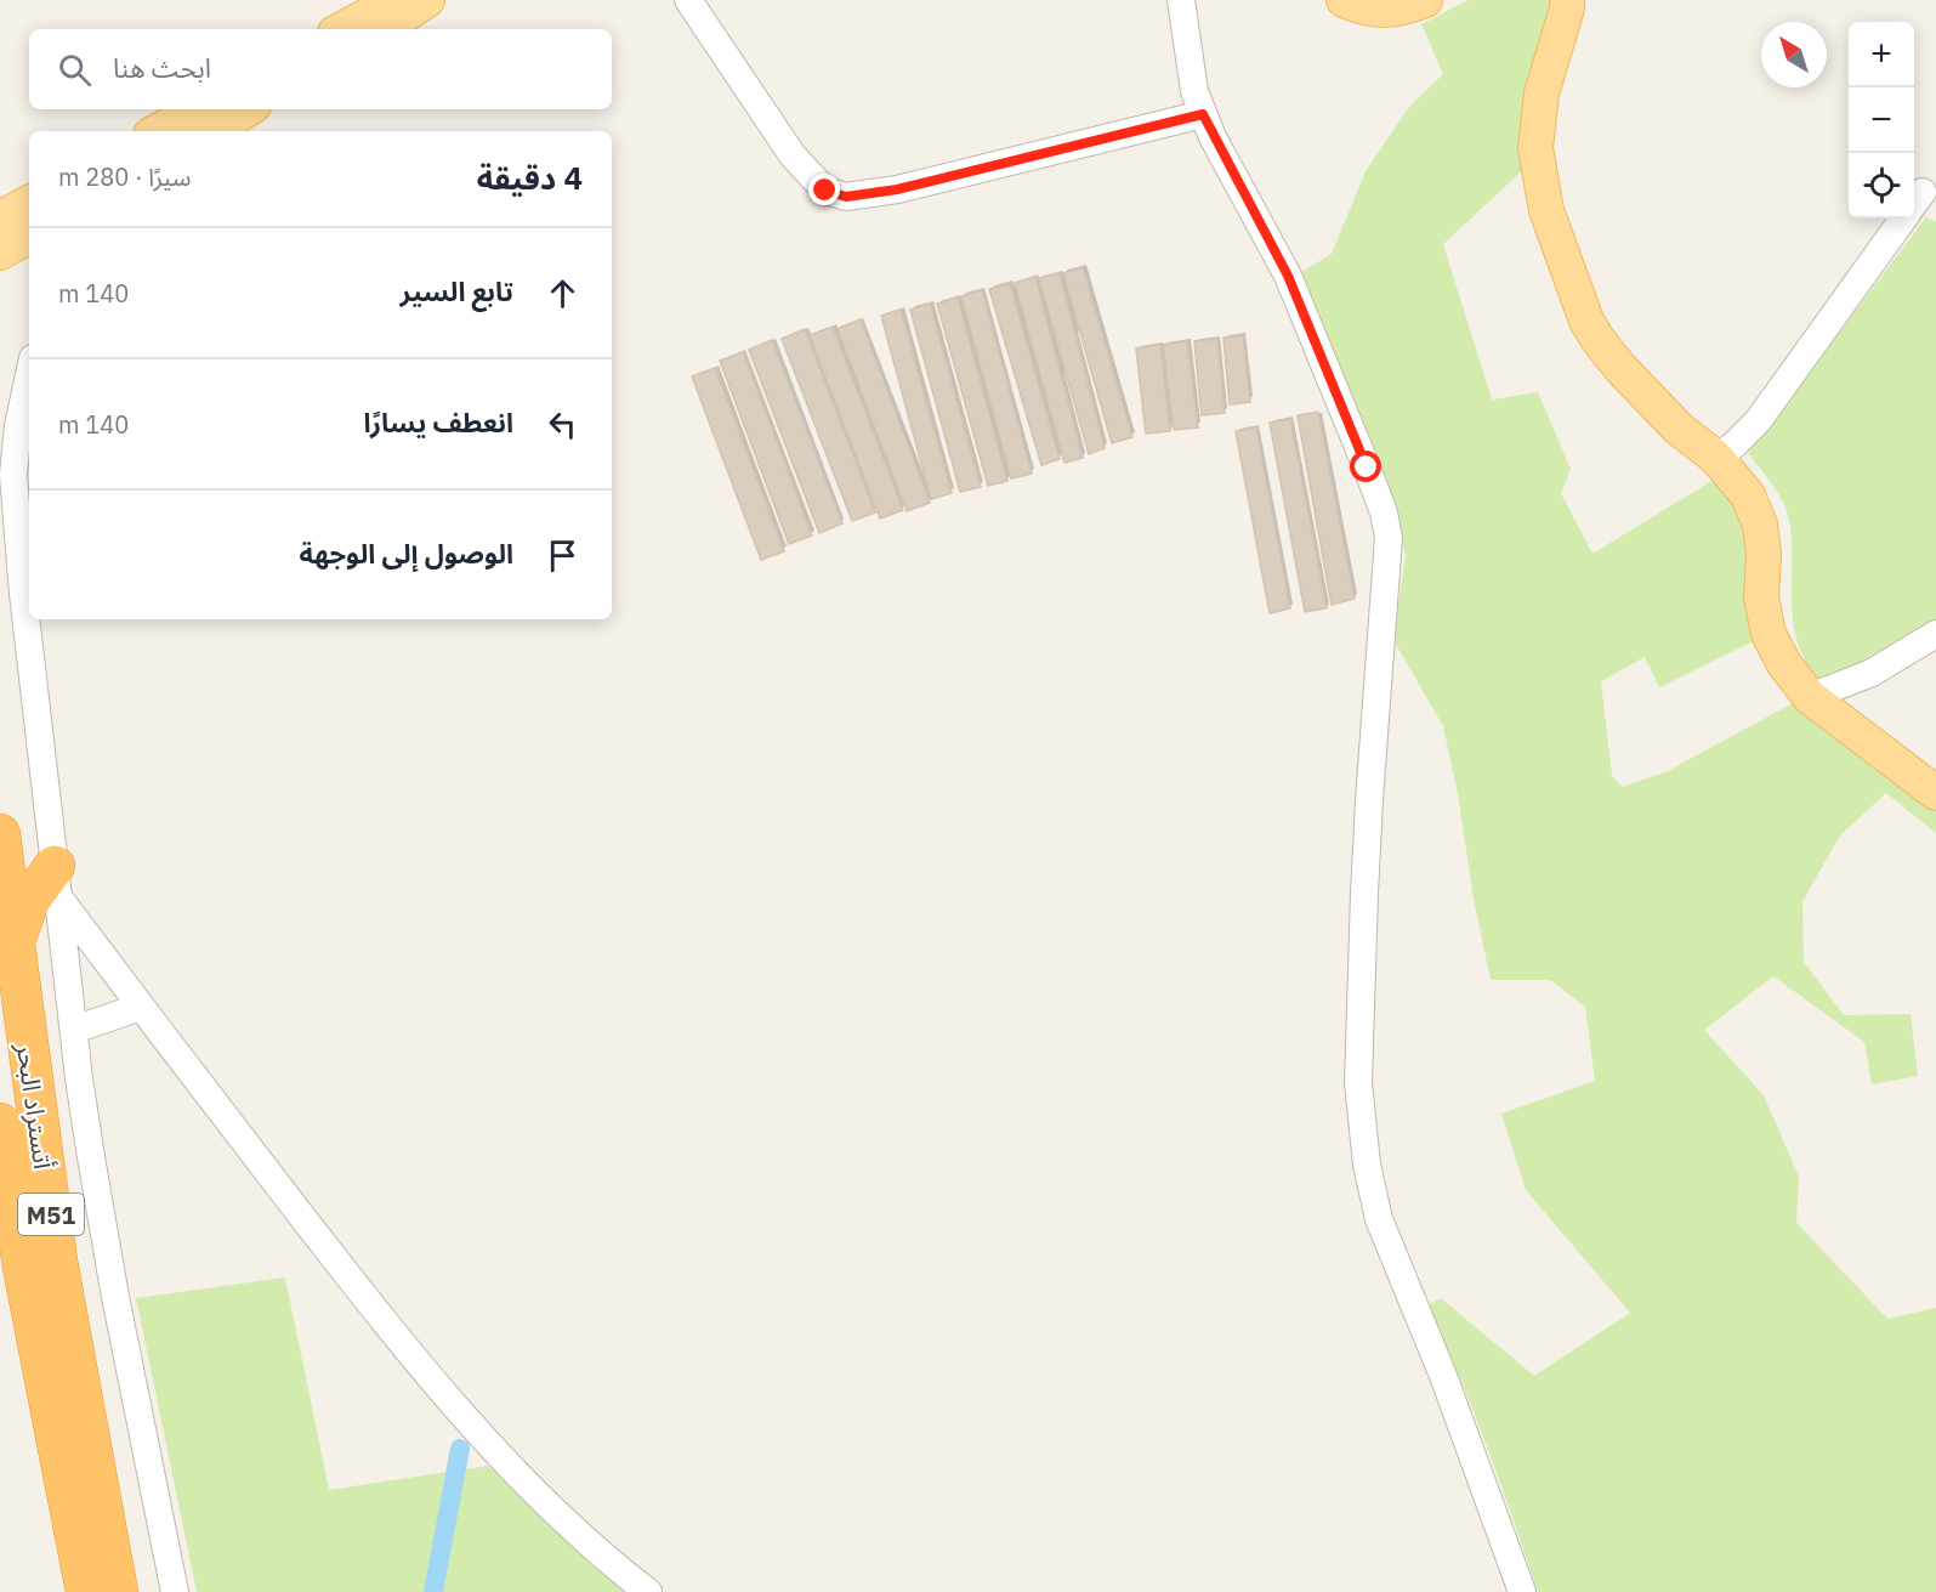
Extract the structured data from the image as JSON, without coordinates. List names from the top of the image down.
{
  "streets": {
    "highway": ["أتستراد البحر", "M51"]
  },
  "north": "top left",
  "page": {
    "map_buttons": ["+", "−"],
    "search": "ابحث هنا",
    "heading": ["4 دقيقة", "سيرًا · 280 m"],
    "list": [
      ["تابع السير", "140 m"],
      ["انعطف يسارًا", "140 m"],
      "الوصول إلى الوجهة"
    ]
  }
}
